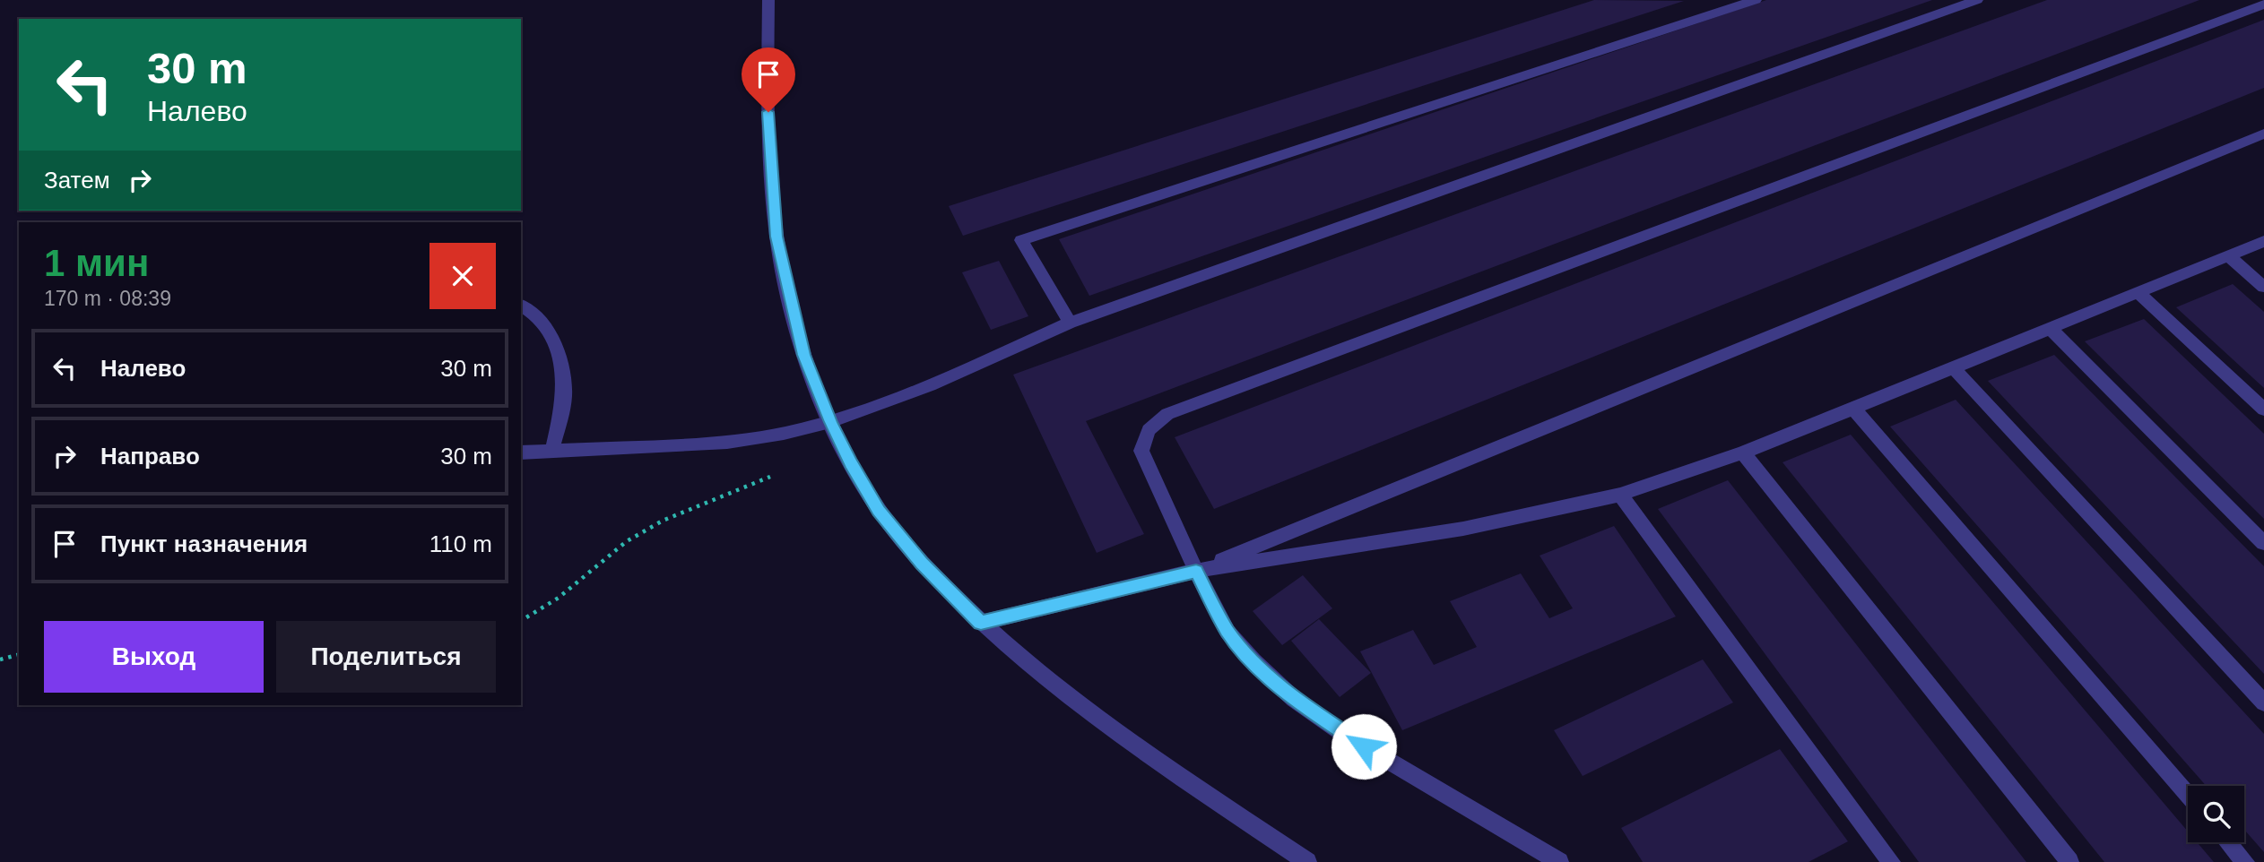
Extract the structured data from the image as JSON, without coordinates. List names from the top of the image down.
{
  "page": {
    "turn": ["30 m", "Налево"],
    "then": "Затем",
    "heading": ["1 мин", "170 m · 08:39"],
    "list": [
      {
        "name": "Налево",
        "value": "30 m"
      },
      {
        "name": "Направо",
        "value": "30 m"
      },
      {
        "name": "Пункт назначения",
        "value": "110 m"
      }
    ],
    "buttons": ["Выход", "Поделиться"]
  }
}
